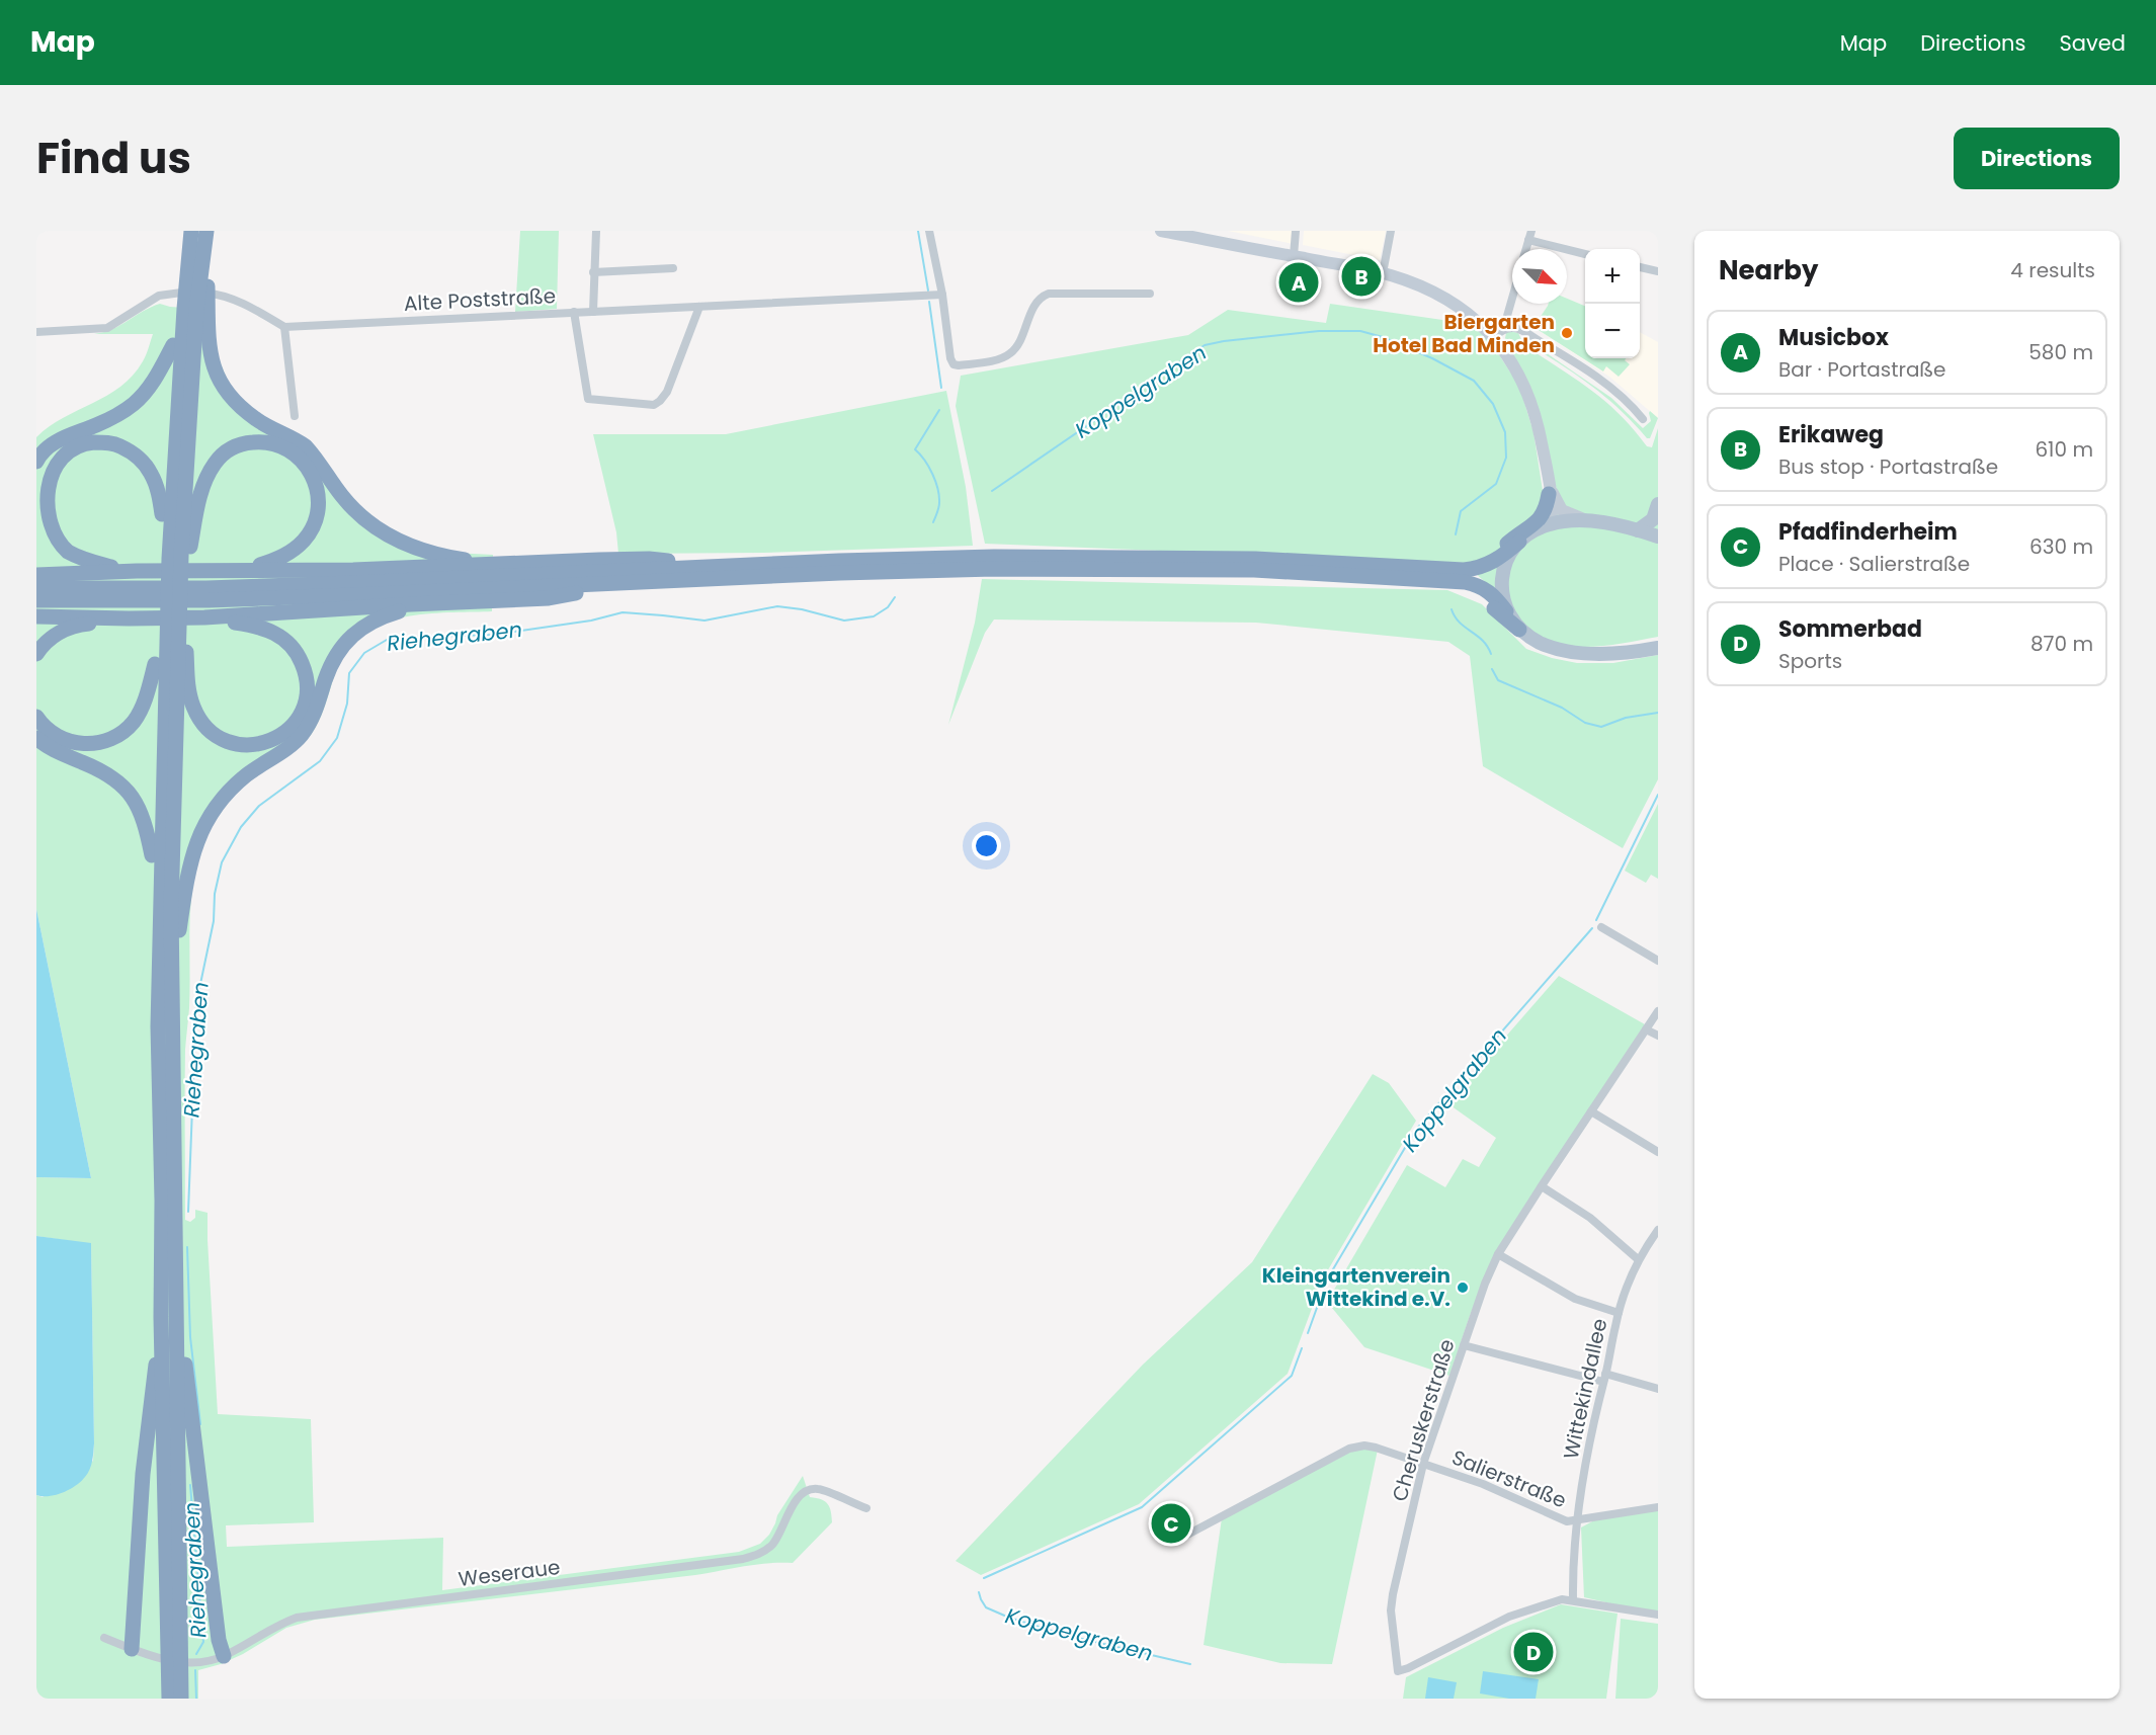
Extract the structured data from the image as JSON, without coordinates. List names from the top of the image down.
{
  "streets": {
    "street": [
      "Alte Poststraße",
      "Wittekindallee",
      "Cheruskerstraße",
      "Salierstraße",
      "Weseraue"
    ]
  },
  "crossings": [
    ["Wittekindallee", "Cheruskerstraße"],
    ["Wittekindallee", "Salierstraße"],
    ["Cheruskerstraße", "Salierstraße"]
  ],
  "water": ["Koppelgraben", "Riehegraben"],
  "places": ["Biergarten Hotel Bad Minden", "Kleingartenverein Wittekind e.V."],
  "north": "bottom right",
  "page": {
    "header": "Map",
    "nav": ["Map", "Directions", "Saved"],
    "title": "Find us",
    "buttons": "Directions",
    "heading": ["Nearby", "4 results"],
    "map_buttons": ["+", "−"],
    "pins": [
      "B",
      "A",
      "C",
      "D"
    ],
    "list": [
      {
        "mark": "A",
        "name": "Musicbox",
        "note": "Bar · Portastraße",
        "value": "580 m"
      },
      {
        "mark": "B",
        "name": "Erikaweg",
        "note": "Bus stop · Portastraße",
        "value": "610 m"
      },
      {
        "mark": "C",
        "name": "Pfadfinderheim",
        "note": "Place · Salierstraße",
        "value": "630 m"
      },
      {
        "mark": "D",
        "name": "Sommerbad",
        "note": "Sports",
        "value": "870 m"
      }
    ]
  }
}
